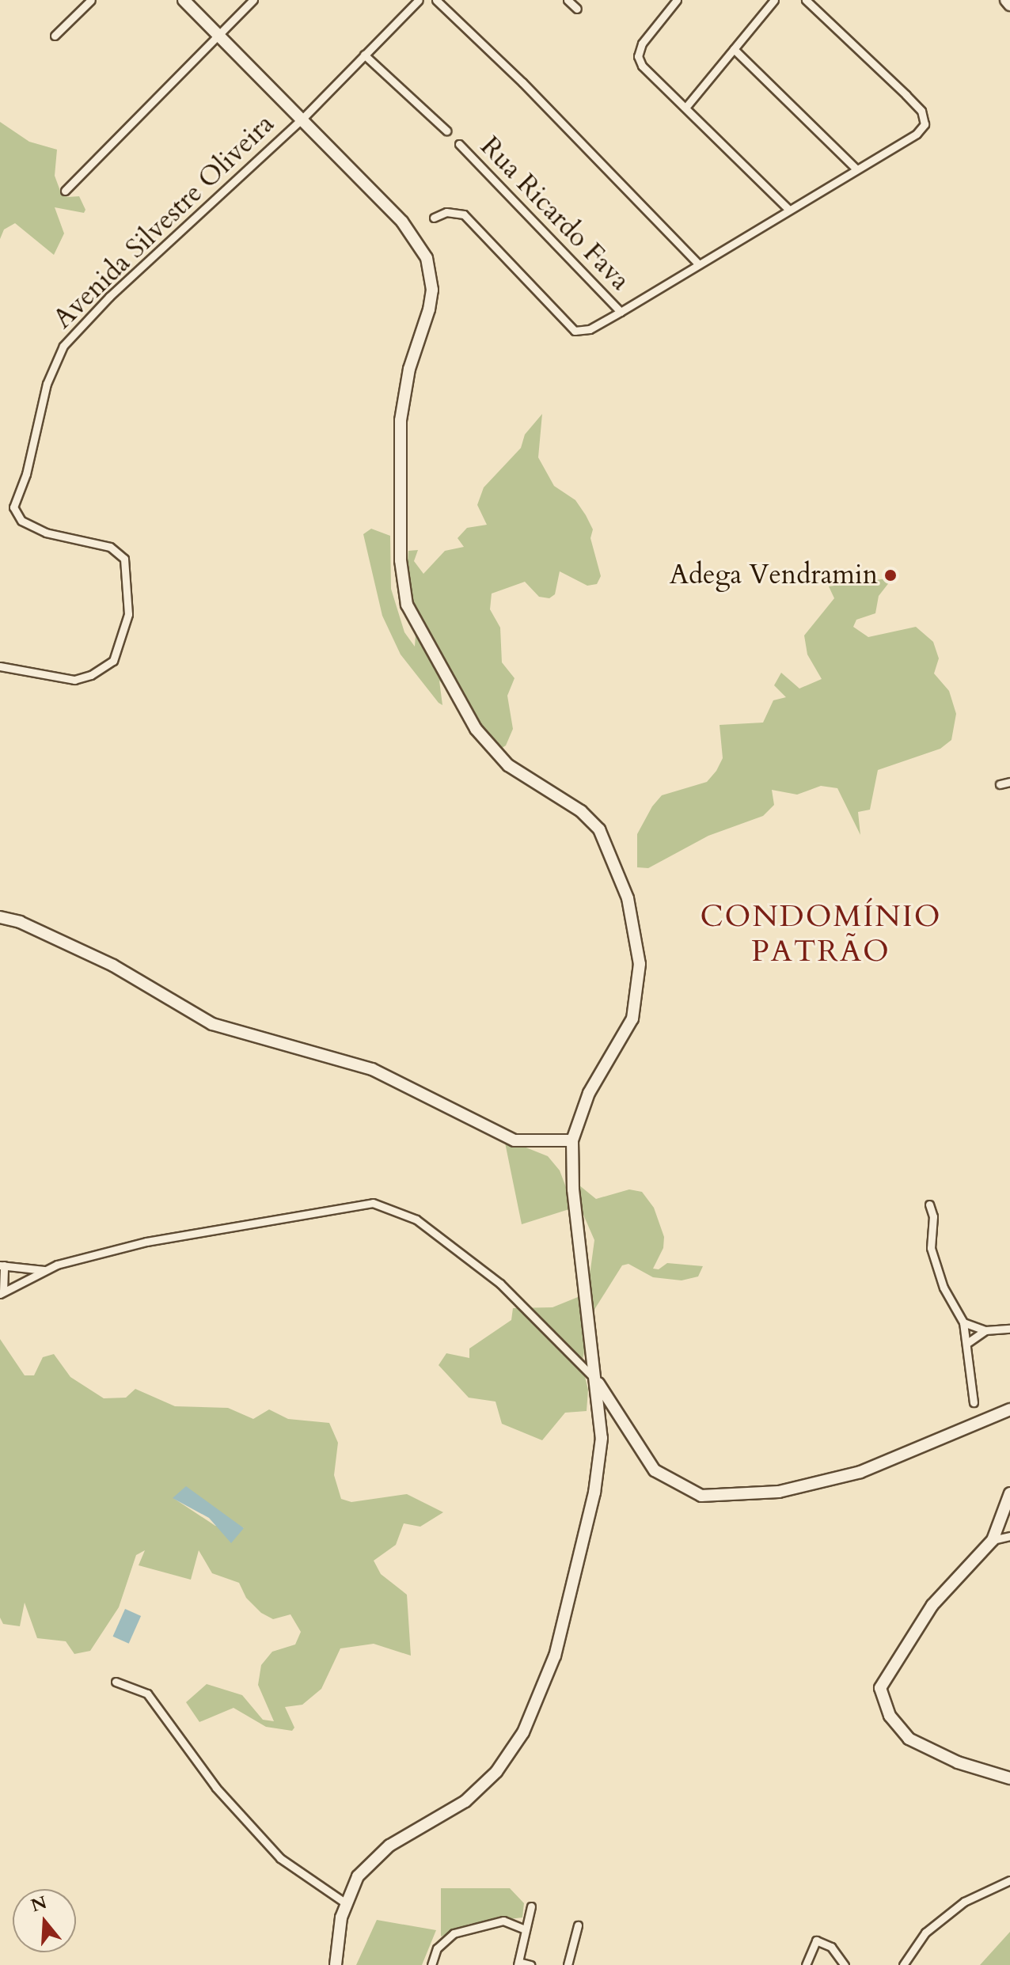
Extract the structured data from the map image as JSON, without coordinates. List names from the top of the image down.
{
  "streets": {
    "street": ["Rua Ricardo Fava", "Avenida Silvestre Oliveira"]
  },
  "crossings": [
    ["Rua Ricardo Fava", "Avenida Silvestre Oliveira"]
  ],
  "districts": ["CONDOMÍNIO PATRÃO"],
  "places": ["Adega Vendramin"],
  "north": "top"
}
